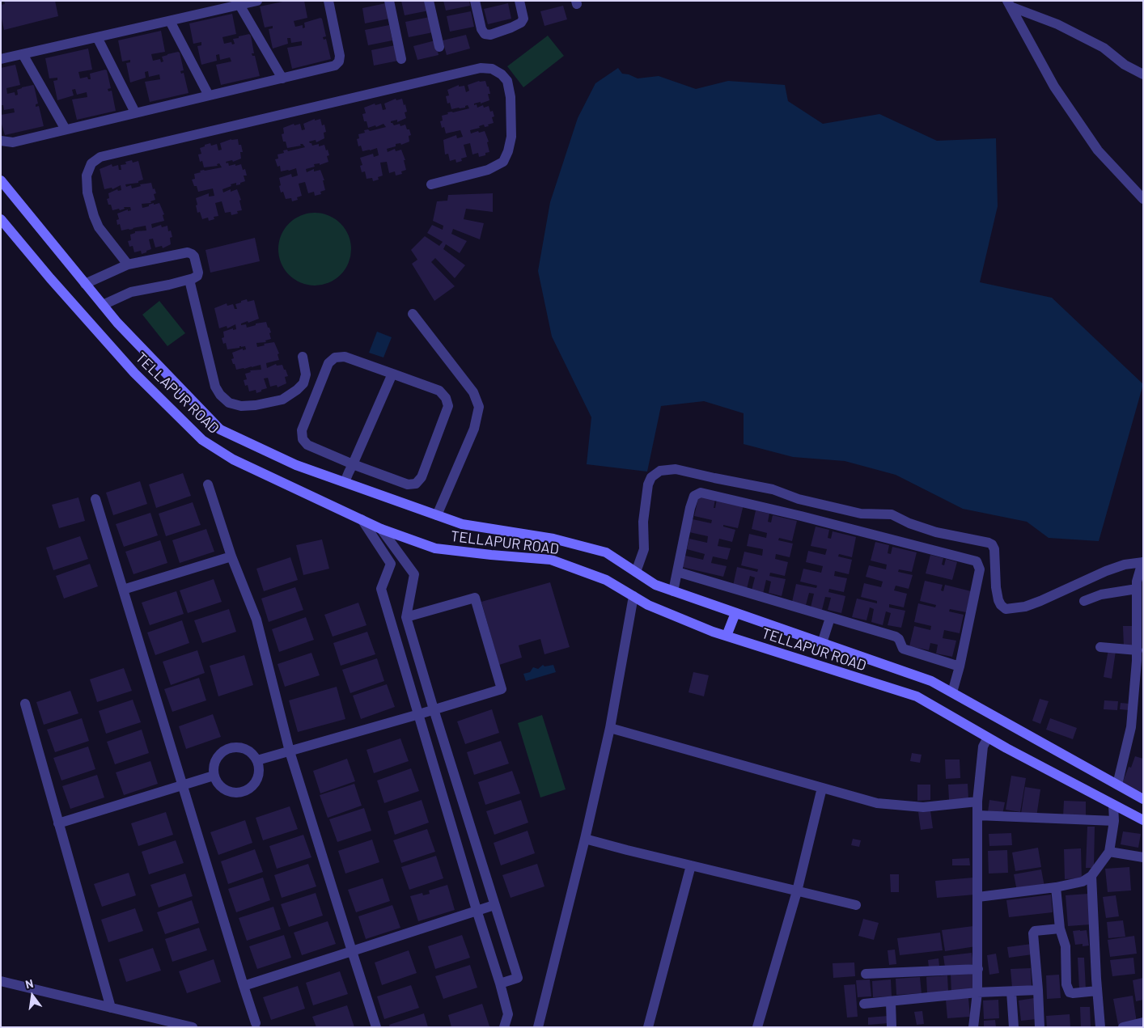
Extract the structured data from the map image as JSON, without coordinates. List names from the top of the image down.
{
  "streets": {
    "street": ["TELLAPUR ROAD"]
  },
  "north": "top"
}
